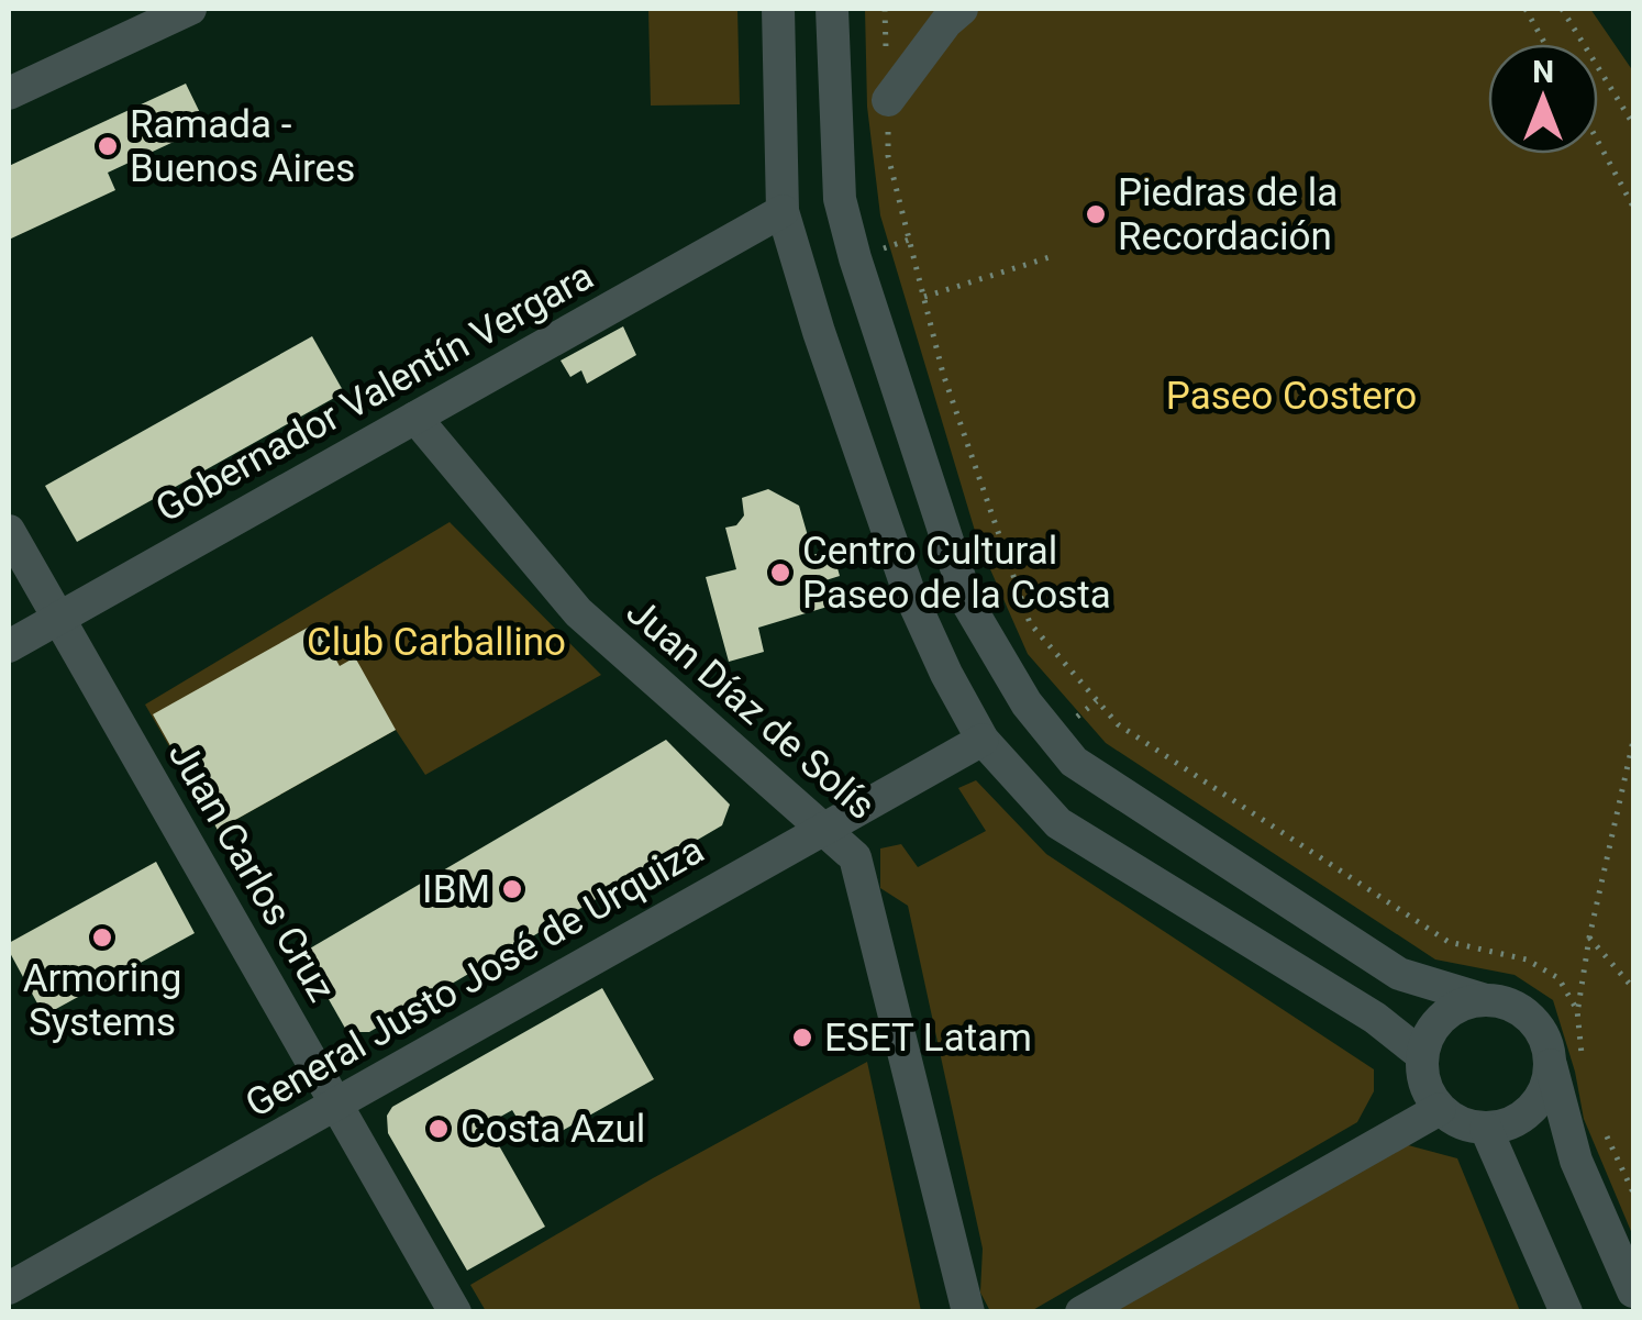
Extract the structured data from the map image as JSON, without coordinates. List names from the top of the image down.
{
  "streets": {
    "street": [
      "Gobernador Valentín Vergara",
      "Juan Díaz de Solís",
      "Juan Carlos Cruz",
      "General Justo José de Urquiza"
    ]
  },
  "crossings": [
    ["Gobernador Valentín Vergara", "Juan Díaz de Solís"],
    ["Gobernador Valentín Vergara", "Juan Carlos Cruz"],
    ["Juan Díaz de Solís", "General Justo José de Urquiza"],
    ["Juan Carlos Cruz", "General Justo José de Urquiza"]
  ],
  "parks": ["Paseo Costero", "Club Carballino"],
  "places": [
    "Ramada - Buenos Aires",
    "Piedras de la Recordación",
    "Centro Cultural Paseo de la Costa",
    "IBM",
    "Armoring Systems",
    "ESET Latam",
    "Costa Azul"
  ],
  "north": "top"
}
